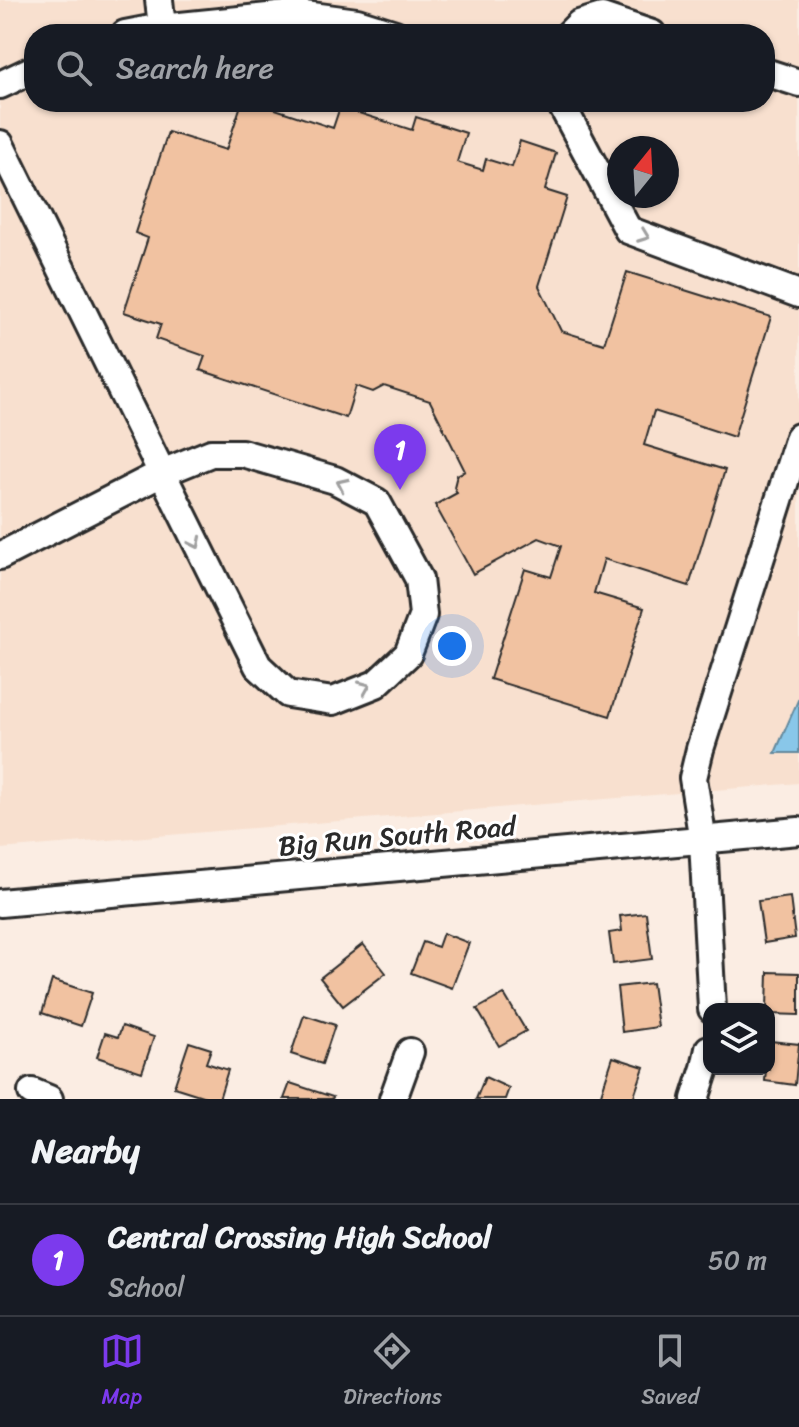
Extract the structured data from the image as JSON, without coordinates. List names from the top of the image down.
{
  "streets": {
    "street": ["Big Run South Road"]
  },
  "north": "top",
  "page": {
    "search": "Search here",
    "pins": "1",
    "heading": "Nearby",
    "list": [
      {
        "mark": "1",
        "name": "Central Crossing High School",
        "note": "School",
        "value": "50 m"
      }
    ],
    "nav": ["Map", "Directions", "Saved"]
  }
}
